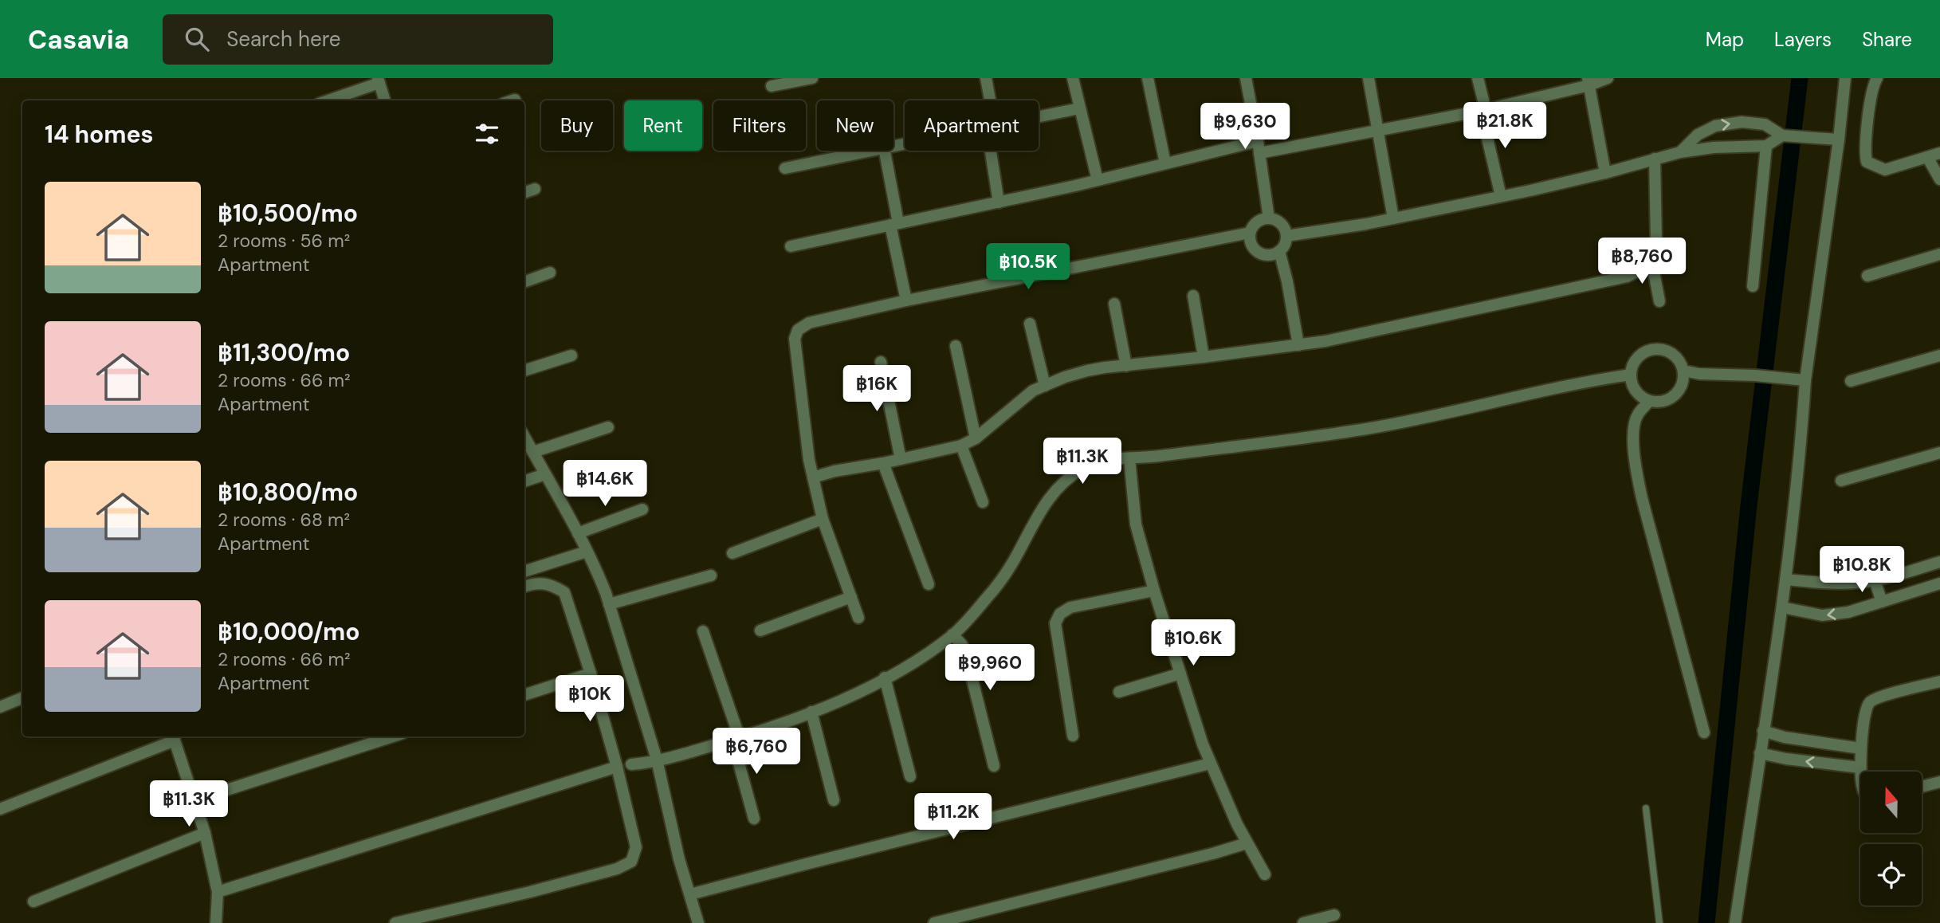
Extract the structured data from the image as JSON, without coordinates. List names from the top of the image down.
{
  "north": "top",
  "page": {
    "header": "Casavia",
    "search": "Search here",
    "nav": ["Map", "Layers", "Share"],
    "chip": [
      "Buy",
      "Rent",
      "Filters",
      "New",
      "Apartment"
    ],
    "heading": "14 homes",
    "price": [
      "฿21.8K",
      "฿9,630",
      "฿8,760",
      "฿10.5K",
      "฿16K",
      "฿11.3K",
      "฿14.6K",
      "฿10.8K",
      "฿10.6K",
      "฿9,960",
      "฿10K",
      "฿6,760",
      "฿11.3K",
      "฿11.2K"
    ],
    "list": [
      {
        "name": "฿10,500/mo",
        "note": "2 rooms · 56 m² · Apartment"
      },
      {
        "name": "฿11,300/mo",
        "note": "2 rooms · 66 m² · Apartment"
      },
      {
        "name": "฿10,800/mo",
        "note": "2 rooms · 68 m² · Apartment"
      },
      {
        "name": "฿10,000/mo",
        "note": "2 rooms · 66 m² · Apartment"
      }
    ]
  }
}
